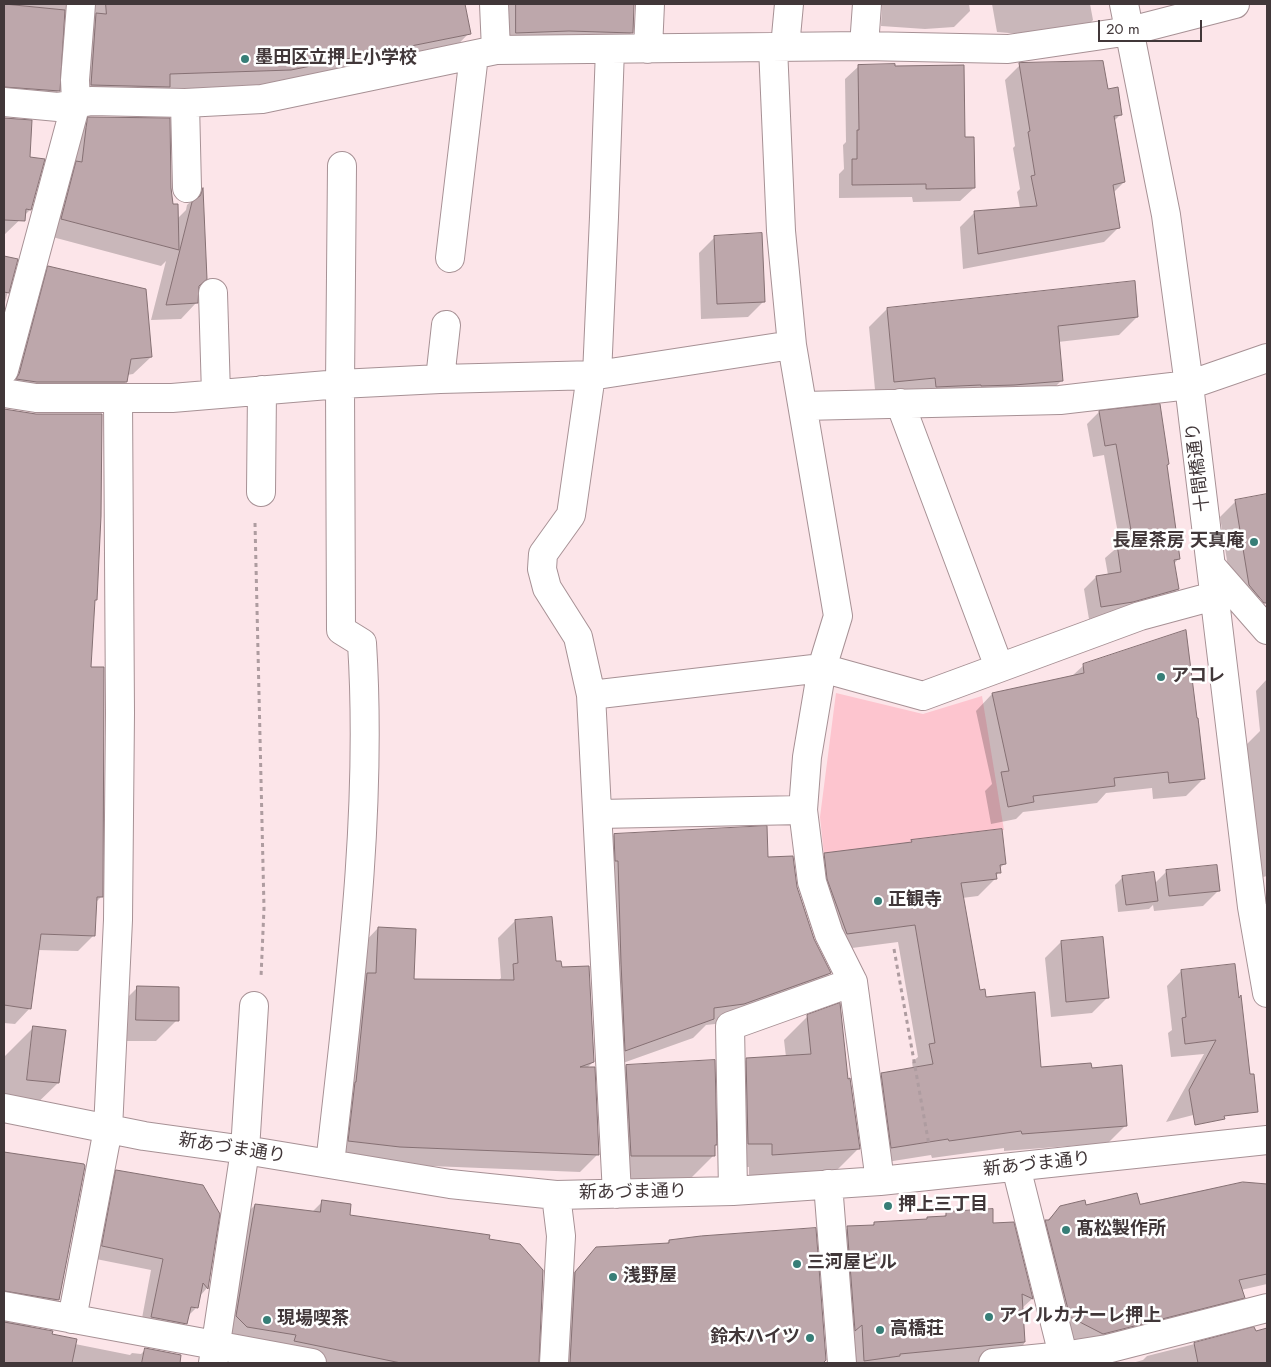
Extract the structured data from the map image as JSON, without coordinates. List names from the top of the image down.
{
  "streets": {
    "street": ["十間橋通り", "新あづま通り"]
  },
  "places": [
    "墨田区立押上小学校",
    "長屋茶房 天真庵",
    "アコレ",
    "正観寺",
    "押上三丁目",
    "髙松製作所",
    "三河屋ビル",
    "浅野屋",
    "アイルカナーレ押上",
    "現場喫茶",
    "高橋荘",
    "鈴木ハイツ"
  ],
  "scale_bar": "20 m"
}
